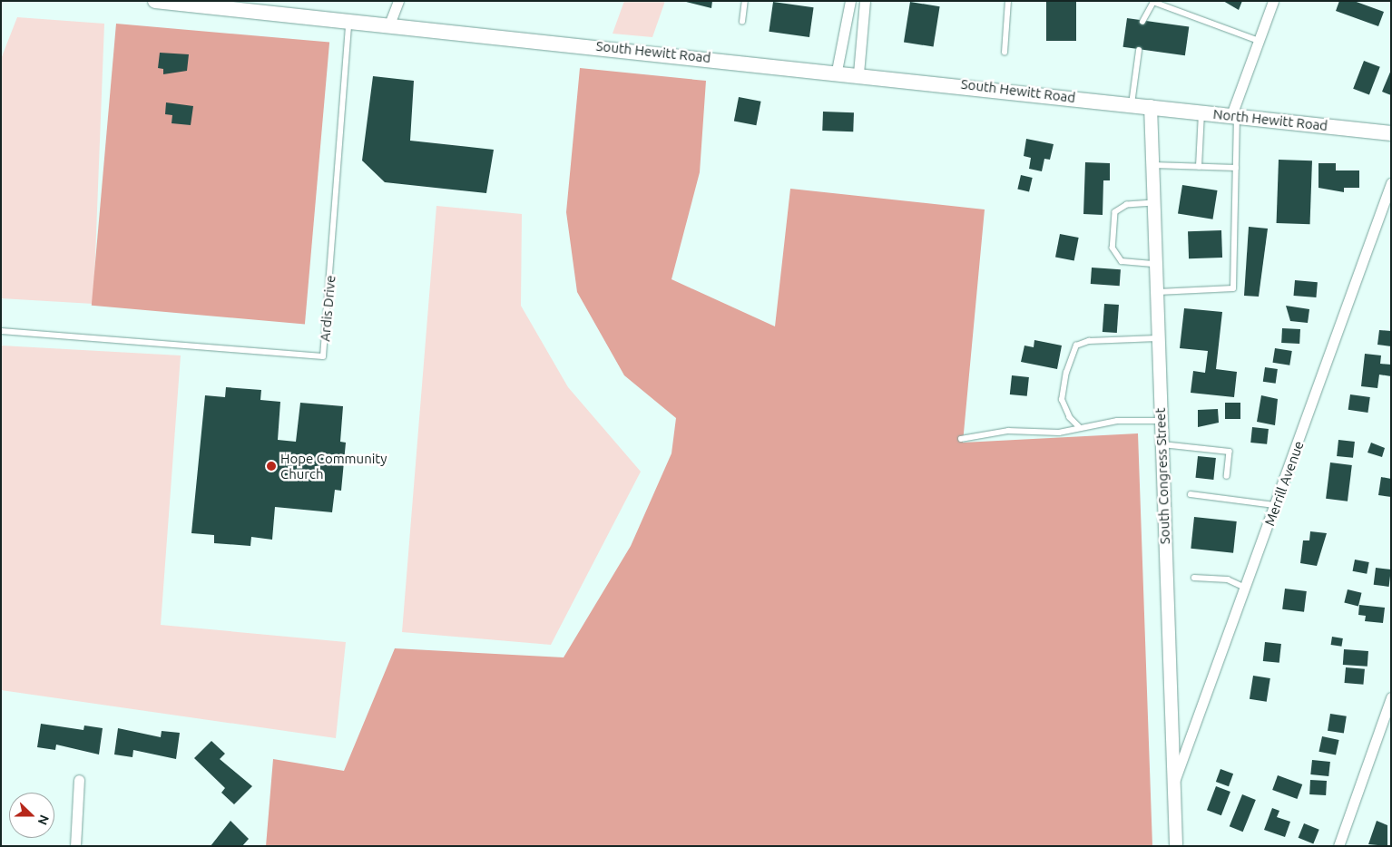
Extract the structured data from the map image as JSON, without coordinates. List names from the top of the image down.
{
  "streets": {
    "main road": ["South Hewitt Road", "North Hewitt Road"],
    "street": ["South Congress Street", "Merrill Avenue"],
    "lane": ["Ardis Drive"]
  },
  "crossings": [
    ["South Hewitt Road", "North Hewitt Road"],
    ["South Hewitt Road", "Ardis Drive"],
    ["South Hewitt Road", "South Congress Street"],
    ["North Hewitt Road", "South Congress Street"],
    ["South Congress Street", "Merrill Avenue"]
  ],
  "places": ["Hope Community Church"],
  "north": "right"
}
